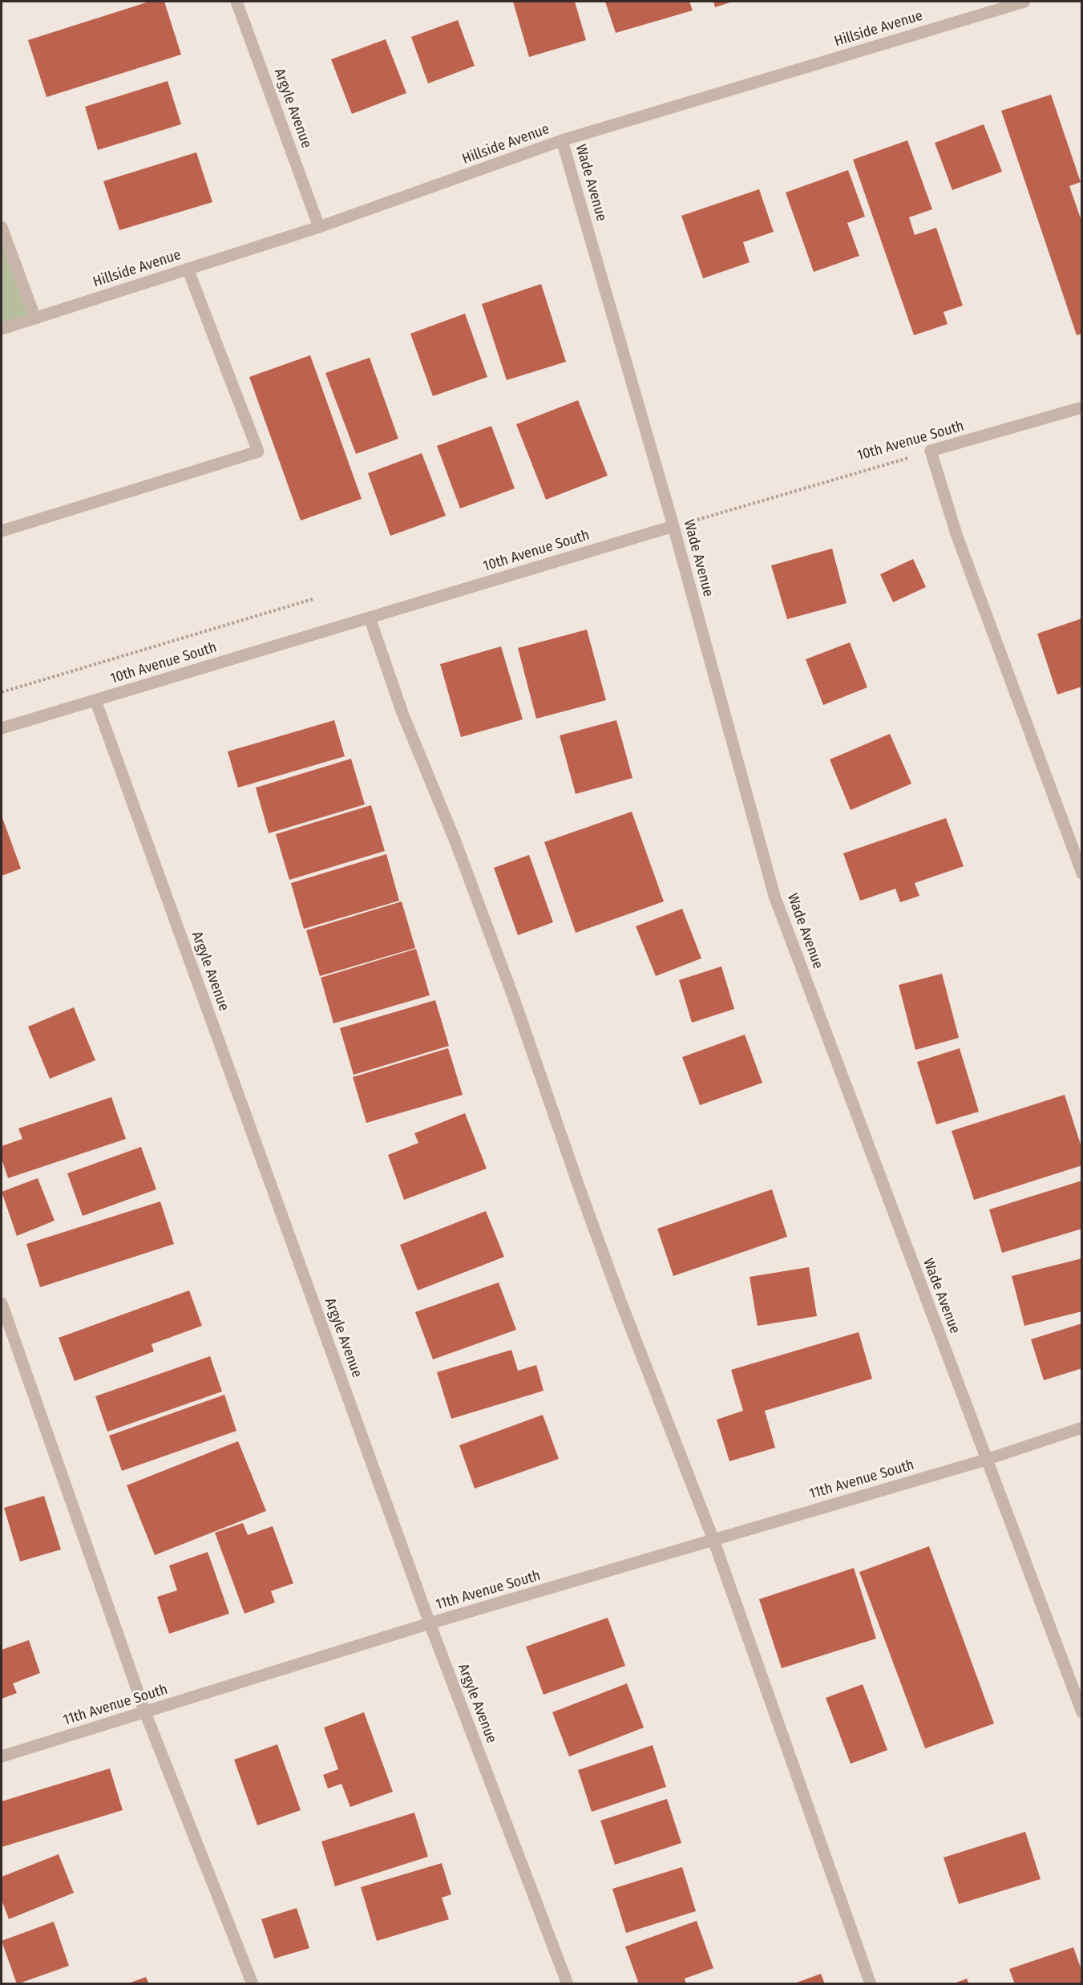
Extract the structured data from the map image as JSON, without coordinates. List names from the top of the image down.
{
  "streets": {
    "street": [
      "Hillside Avenue",
      "Argyle Avenue",
      "Wade Avenue",
      "10th Avenue South",
      "11th Avenue South"
    ]
  },
  "crossings": [
    ["Hillside Avenue", "Argyle Avenue"],
    ["Hillside Avenue", "Wade Avenue"],
    ["Argyle Avenue", "10th Avenue South"],
    ["Argyle Avenue", "11th Avenue South"],
    ["Wade Avenue", "10th Avenue South"],
    ["Wade Avenue", "11th Avenue South"]
  ]
}
